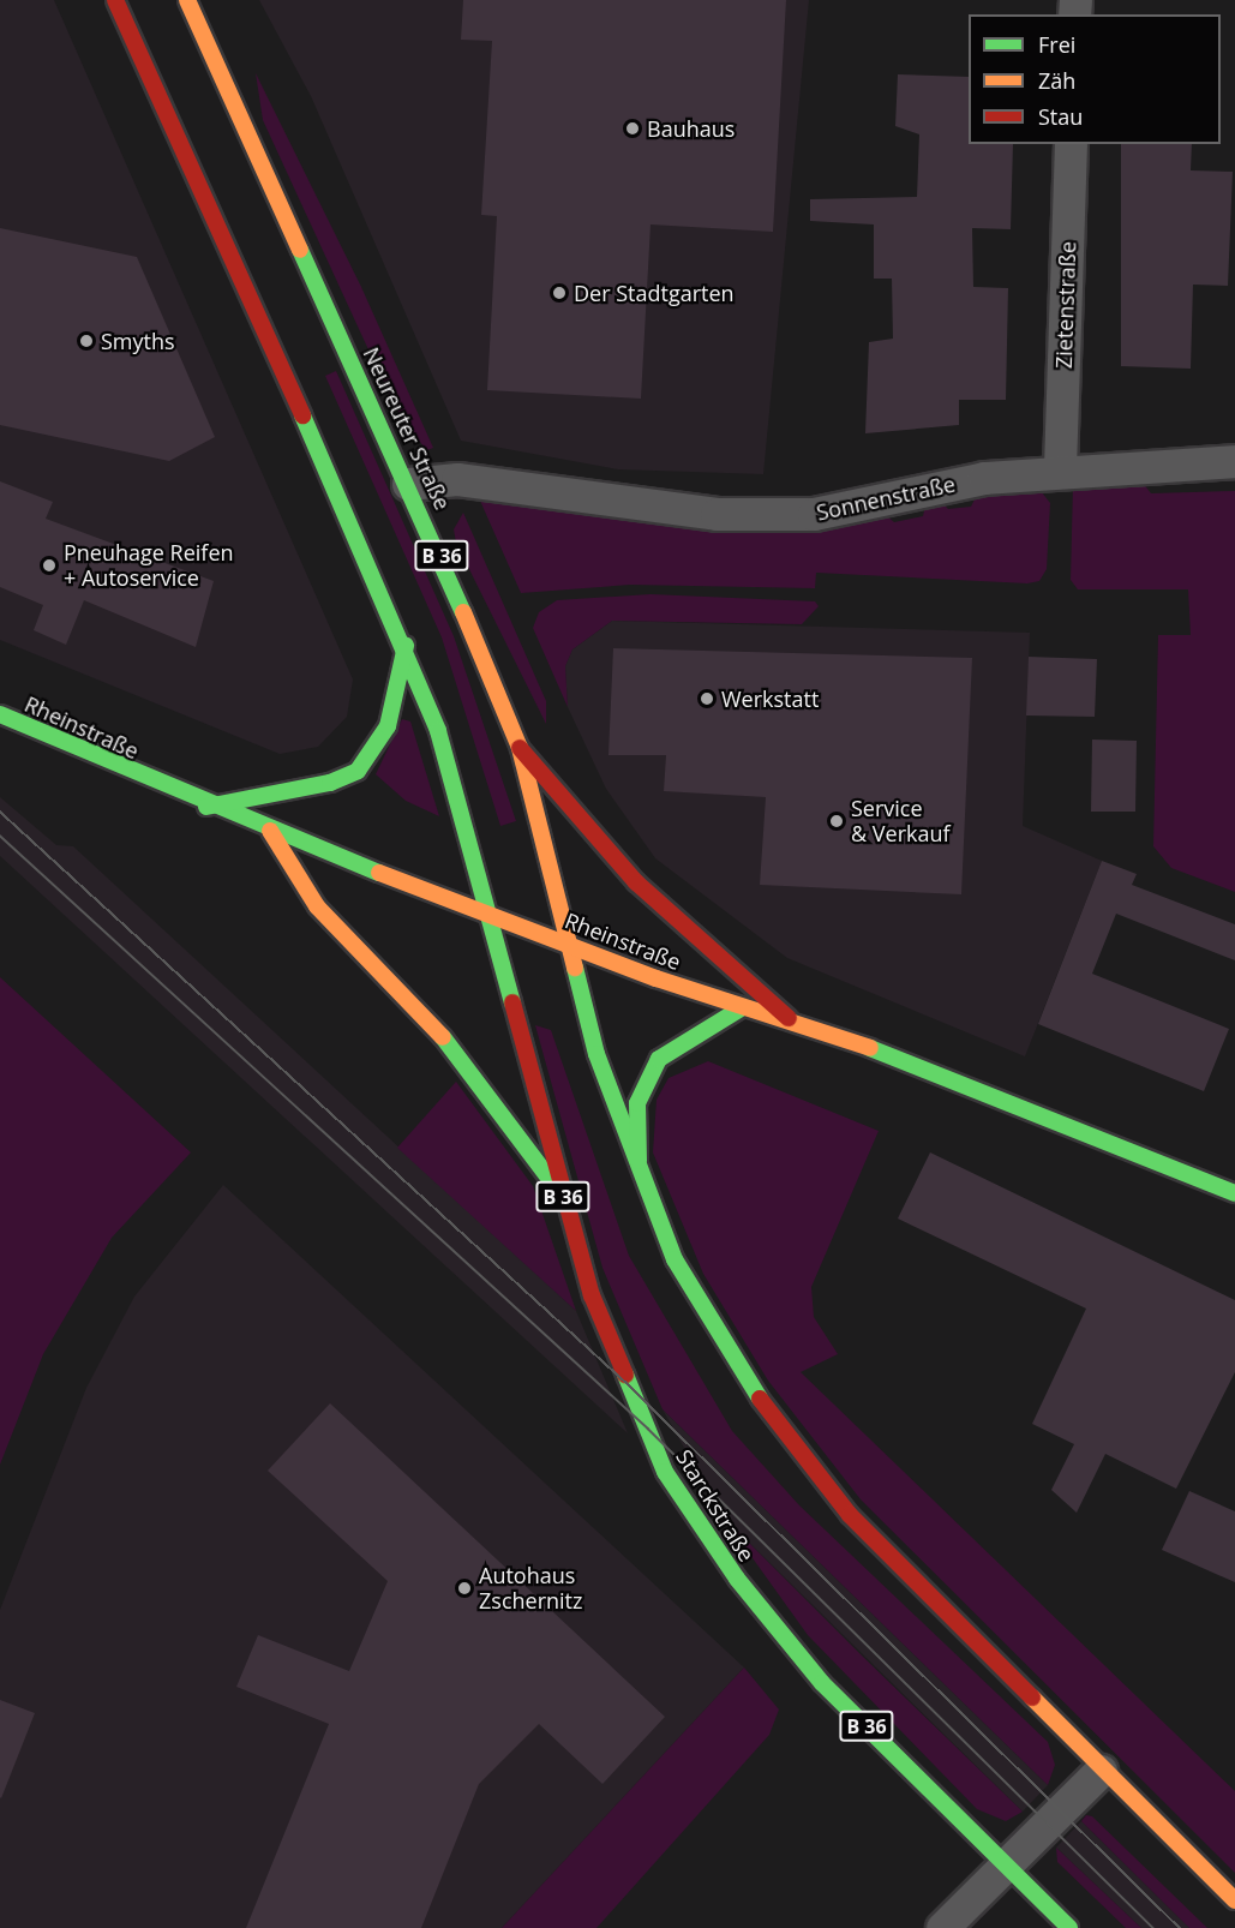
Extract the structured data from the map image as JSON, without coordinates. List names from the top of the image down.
{
  "streets": {
    "main road": [
      "Neureuter Straße",
      "B 36",
      "Rheinstraße",
      "Starckstraße"
    ],
    "street": ["Zietenstraße", "Sonnenstraße"]
  },
  "crossings": [
    ["Zietenstraße", "Sonnenstraße"],
    ["Neureuter Straße", "Sonnenstraße"],
    ["Neureuter Straße", "B 36"],
    ["Neureuter Straße", "Rheinstraße"],
    ["Rheinstraße", "Starckstraße"]
  ],
  "places": [
    "Bauhaus",
    "Der Stadtgarten",
    "Smyths",
    "Pneuhage Reifen + Autoservice",
    "Werkstatt",
    "Service & Verkauf",
    "Autohaus Zschernitz"
  ],
  "legend": ["Frei", "Zäh", "Stau"]
}
